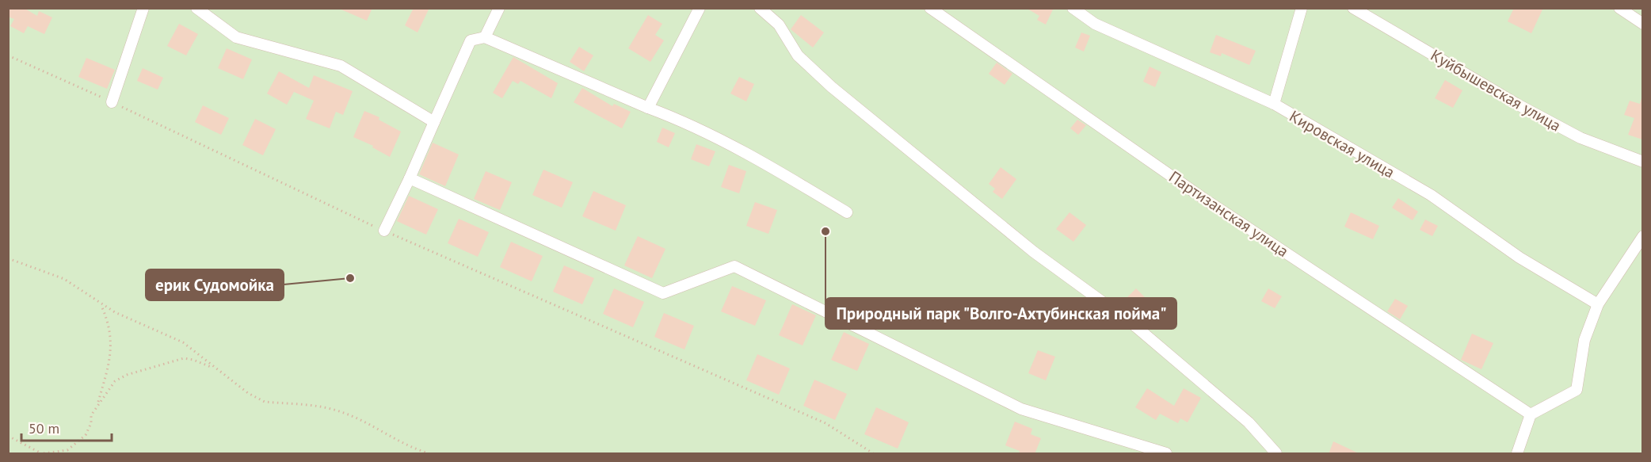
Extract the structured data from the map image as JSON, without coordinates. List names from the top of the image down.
{
  "streets": {
    "street": ["Куйбышевская улица", "Кировская улица", "Партизанская улица"]
  },
  "places": ["Природный парк \"Волго-Ахтубинская пойма\"", "ерик Судомойка"],
  "scale_bar": "50 m"
}
